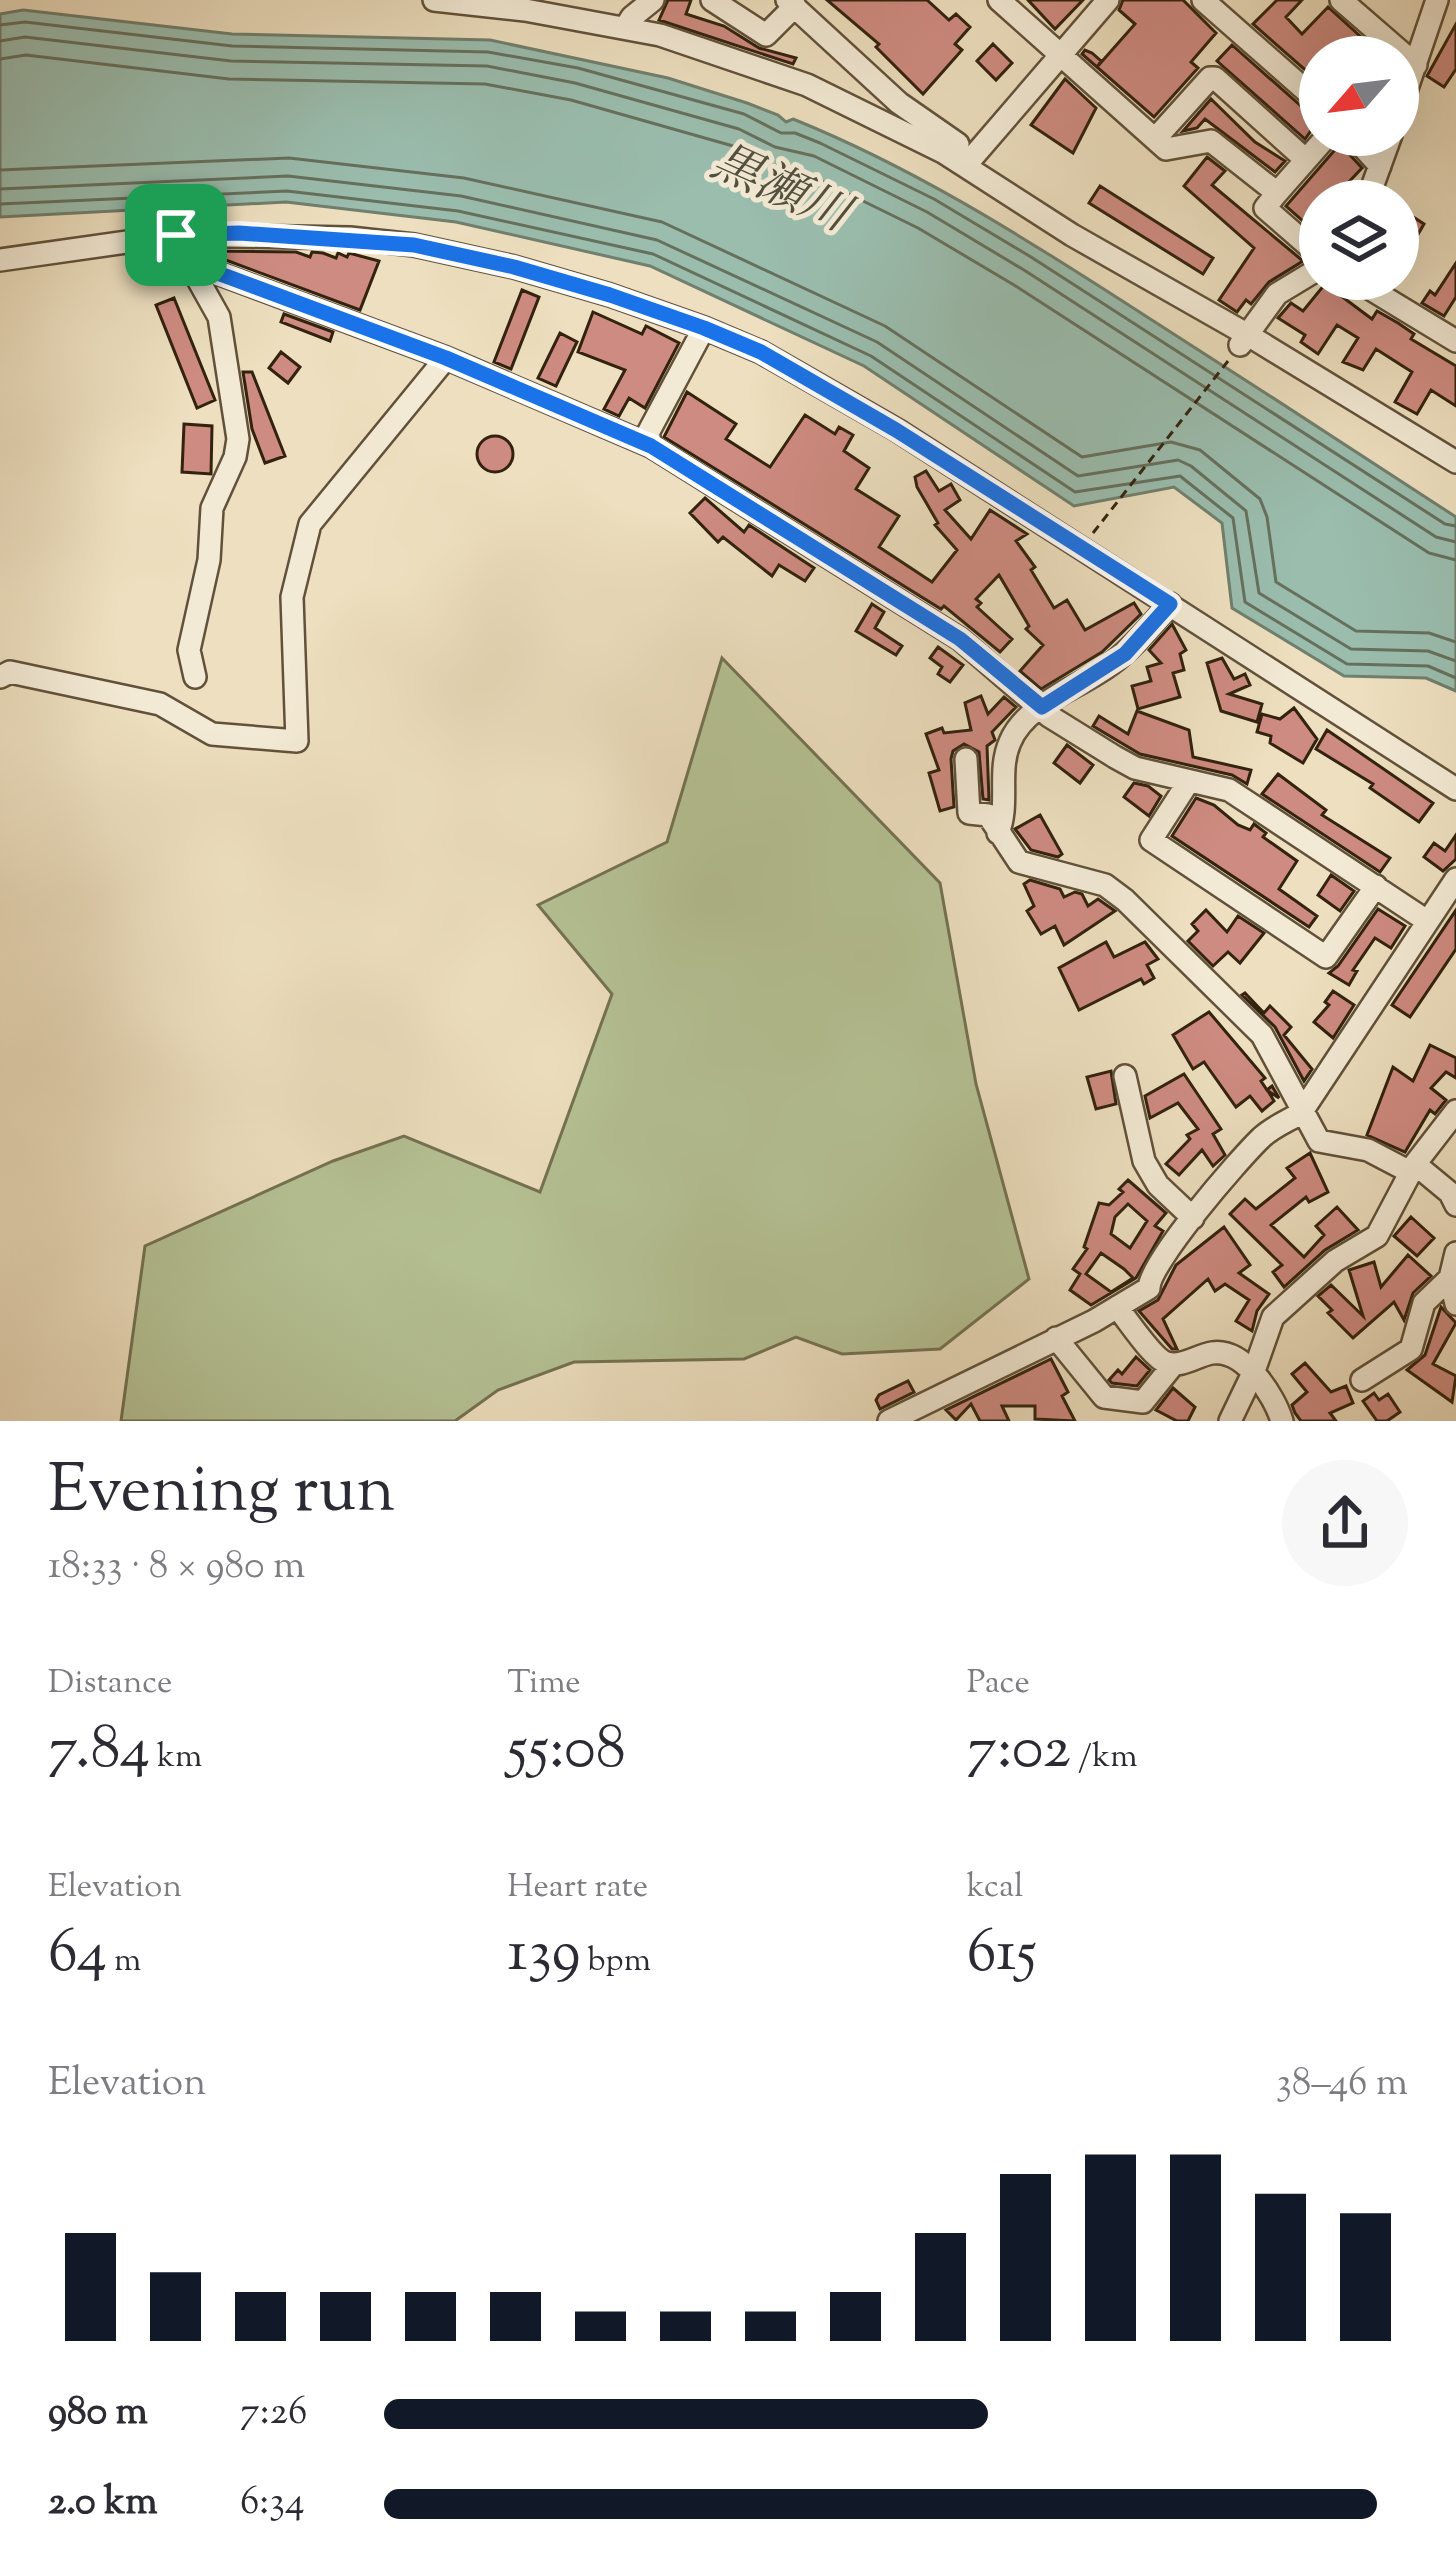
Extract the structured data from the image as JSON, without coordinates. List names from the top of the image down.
{
  "water": ["黒瀬川"],
  "north": "bottom left",
  "page": {
    "heading": ["Evening run", "18:33 · 8 × 980 m"],
    "stats": [
      ["Distance", "7.84 km"],
      ["Time", "55:08"],
      ["Pace", "7:02 /km"],
      ["Elevation", "64 m"],
      ["Heart rate", "139 bpm"],
      ["kcal", "615"]
    ],
    "chart": ["Elevation", "38–46 m"],
    "list": [
      {
        "name": "980 m",
        "note": "7:26"
      },
      {
        "name": "2.0 km",
        "note": "6:34"
      }
    ]
  }
}
